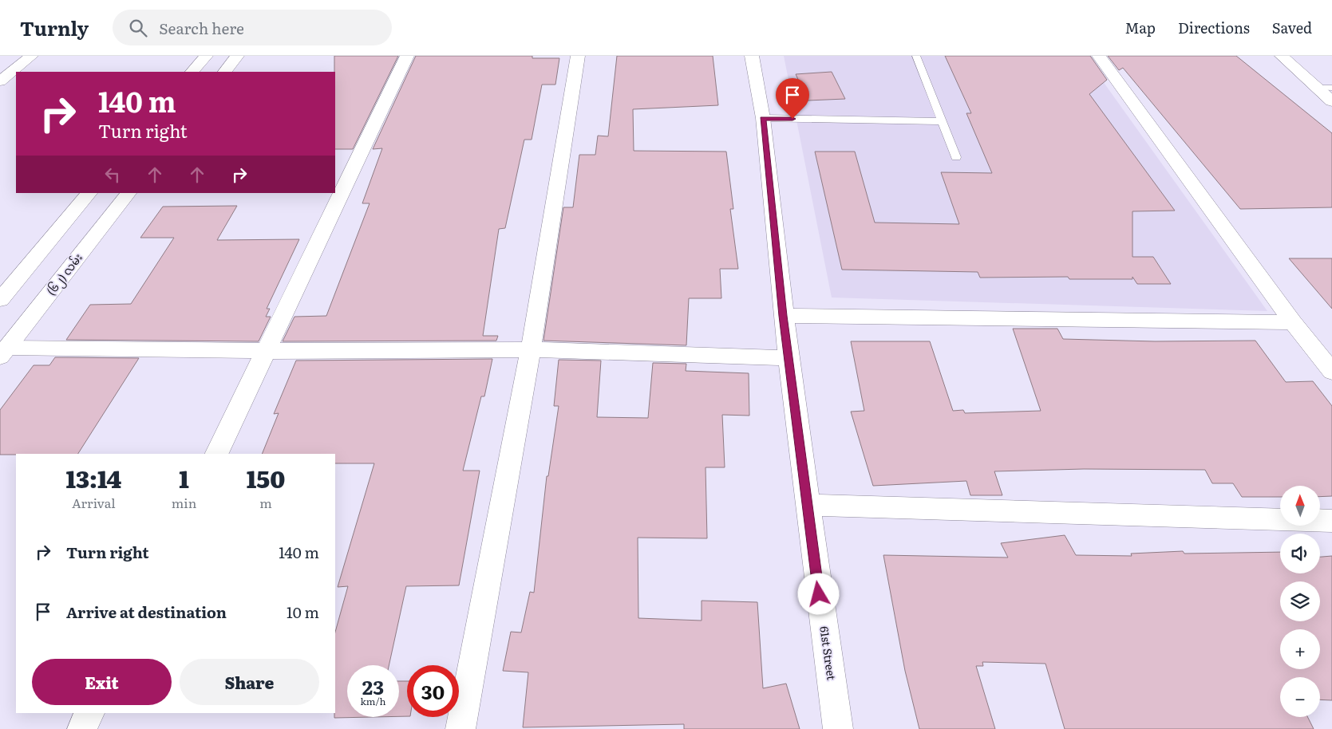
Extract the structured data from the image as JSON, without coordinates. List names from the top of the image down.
{
  "streets": {
    "street": ["(၆၂) လမ်း", "61st Street"]
  },
  "north": "top",
  "page": {
    "header": "Turnly",
    "search": "Search here",
    "nav": ["Map", "Directions", "Saved"],
    "turn": ["140 m", "Turn right"],
    "eta": [
      "13:14",
      "Arrival",
      "1",
      "min",
      "150",
      "m"
    ],
    "map_buttons": ["+", "−"],
    "list": [
      {
        "name": "Turn right",
        "value": "140 m"
      },
      {
        "name": "Arrive at destination",
        "value": "10 m"
      }
    ],
    "buttons": ["Exit", "Share"],
    "speed": "23 km/h",
    "limit": "30"
  }
}
